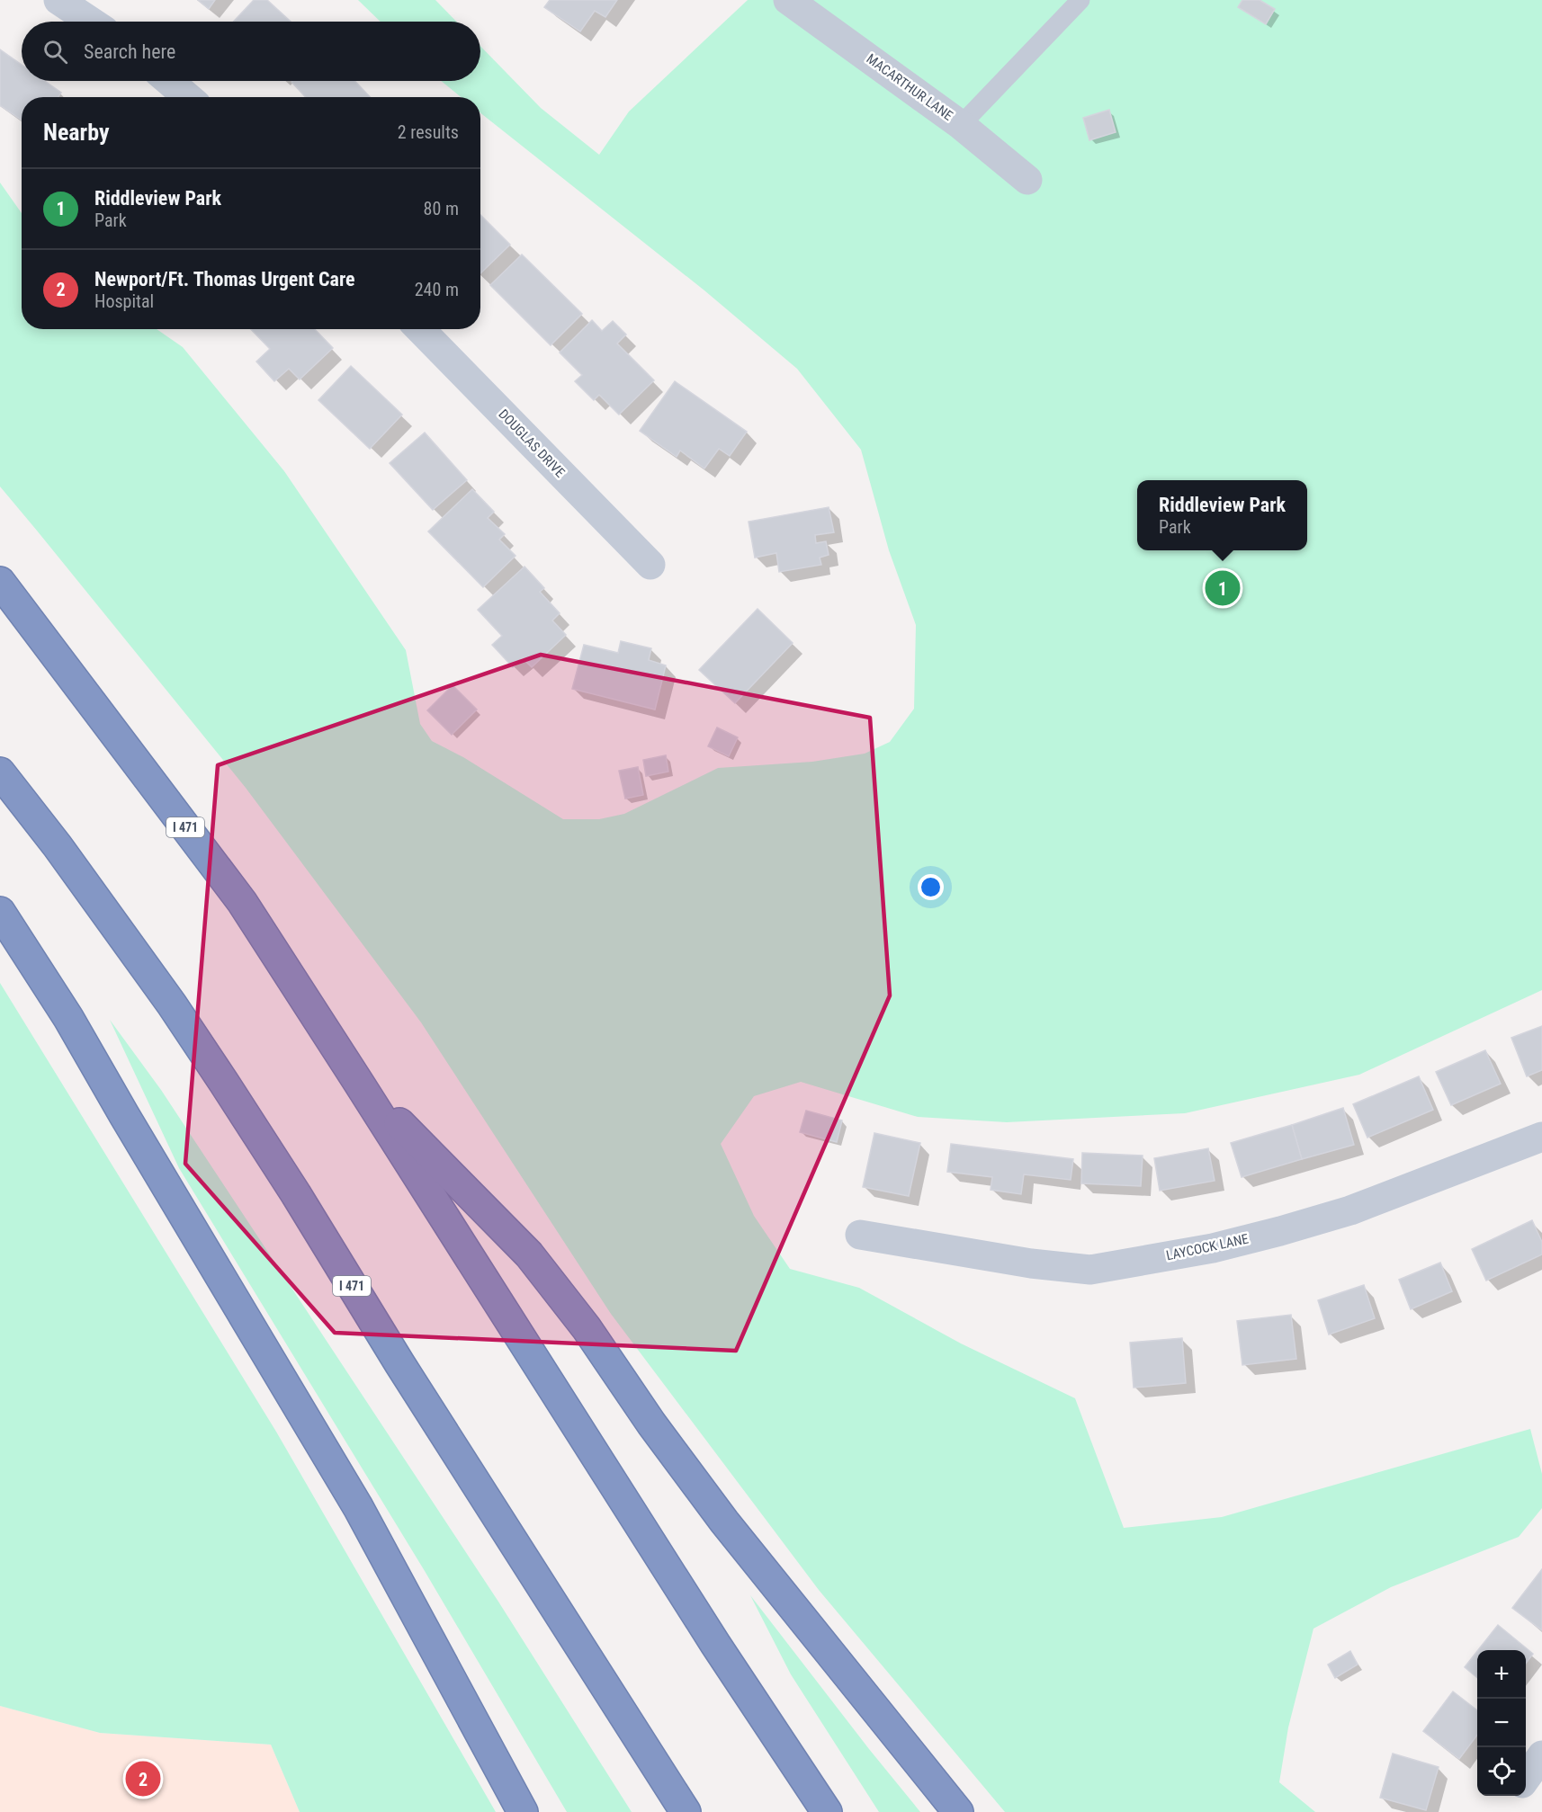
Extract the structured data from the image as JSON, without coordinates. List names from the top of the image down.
{
  "streets": {
    "highway": ["I 471"],
    "street": ["MACARTHUR LANE", "DOUGLAS DRIVE", "LAYCOCK LANE"]
  },
  "page": {
    "search": "Search here",
    "heading": ["Nearby", "2 results"],
    "list": [
      {
        "mark": "1",
        "name": "Riddleview Park",
        "note": "Park",
        "value": "80 m"
      },
      {
        "mark": "2",
        "name": "Newport/Ft. Thomas Urgent Care",
        "note": "Hospital",
        "value": "240 m"
      }
    ],
    "popup": ["Riddleview Park", "Park"],
    "pins": ["1", "2"],
    "map_buttons": ["+", "−"]
  }
}
